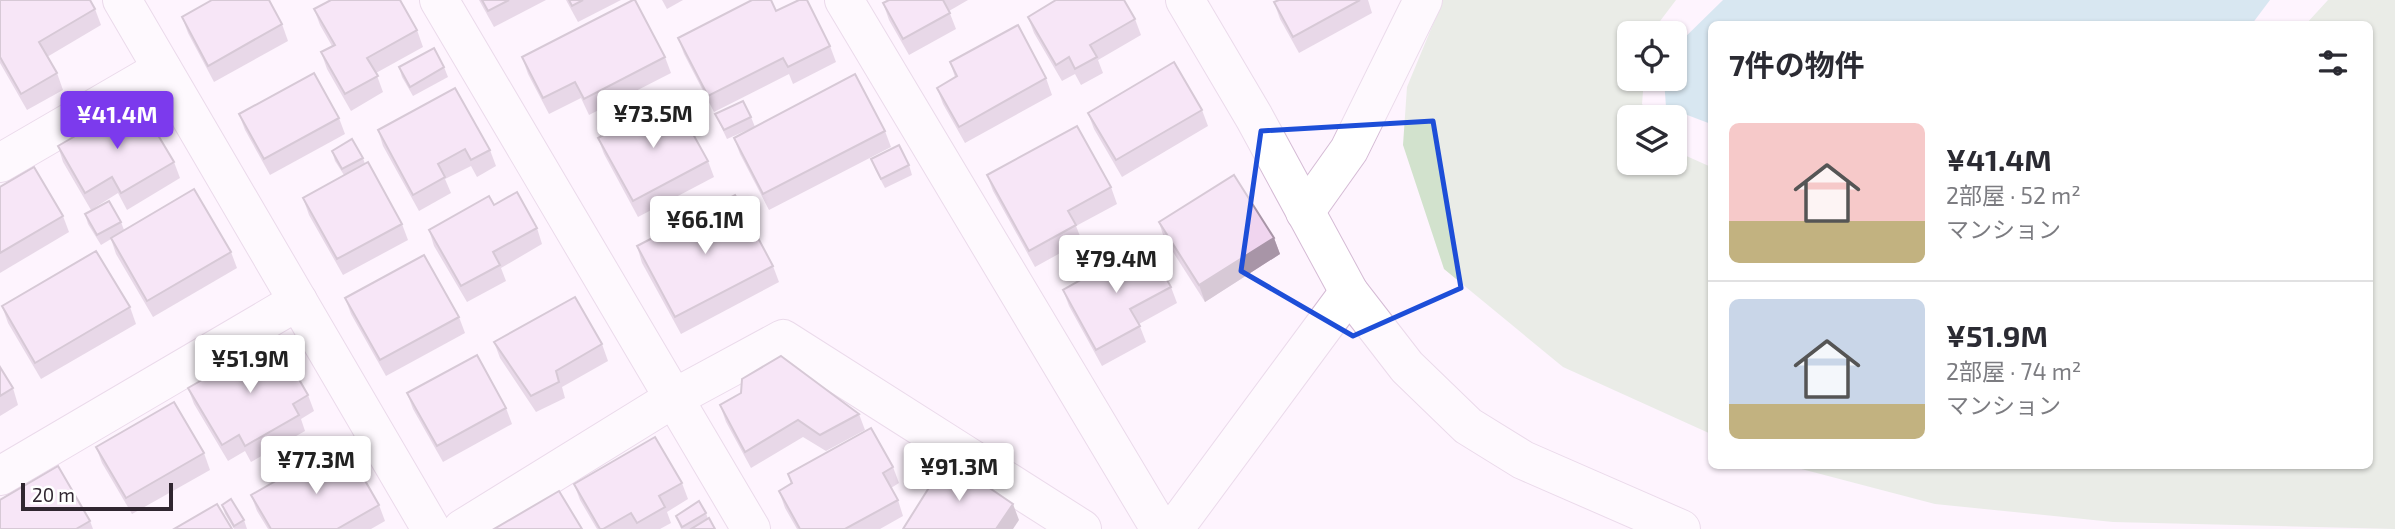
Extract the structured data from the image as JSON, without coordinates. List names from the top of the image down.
{
  "scale_bar": "20 m",
  "page": {
    "heading": "7件の物件",
    "price": [
      "¥73.5M",
      "¥41.4M",
      "¥66.1M",
      "¥79.4M",
      "¥51.9M",
      "¥77.3M",
      "¥91.3M"
    ],
    "list": [
      {
        "name": "¥41.4M",
        "note": "2部屋 · 52 m² · マンション"
      },
      {
        "name": "¥51.9M",
        "note": "2部屋 · 74 m² · マンション"
      }
    ],
    "scale": "20 m"
  }
}
